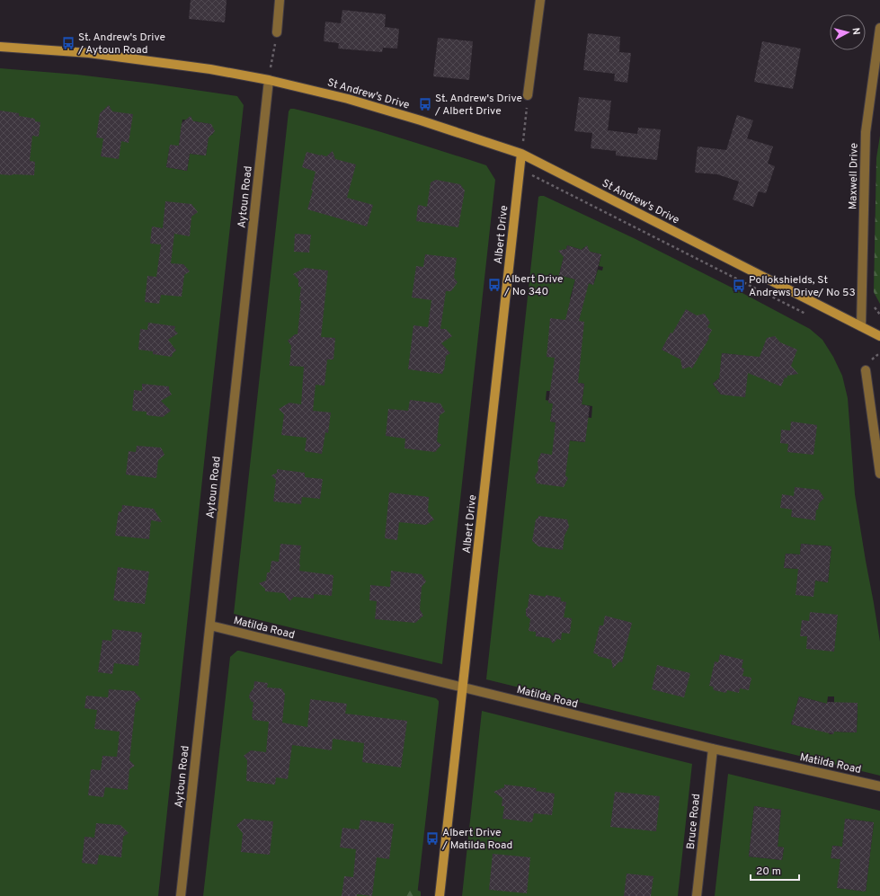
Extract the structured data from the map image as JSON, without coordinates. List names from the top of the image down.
{
  "streets": {
    "street": [
      "St Andrew's Drive",
      "Maxwell Drive",
      "Aytoun Road",
      "Albert Drive",
      "Matilda Road",
      "Bruce Road"
    ]
  },
  "crossings": [
    ["St Andrew's Drive", "Maxwell Drive"],
    ["St Andrew's Drive", "Aytoun Road"],
    ["St Andrew's Drive", "Albert Drive"],
    ["Aytoun Road", "Matilda Road"],
    ["Albert Drive", "Matilda Road"],
    ["Matilda Road", "Bruce Road"]
  ],
  "places": {
    "bus stop": [
      "St. Andrew's Drive / Aytoun Road",
      "St. Andrew's Drive / Albert Drive",
      "Albert Drive / No 340",
      "Pollokshields, St Andrews Drive/ No 53",
      "Albert Drive / Matilda Road"
    ]
  },
  "scale_bar": "20 m",
  "north": "right"
}
